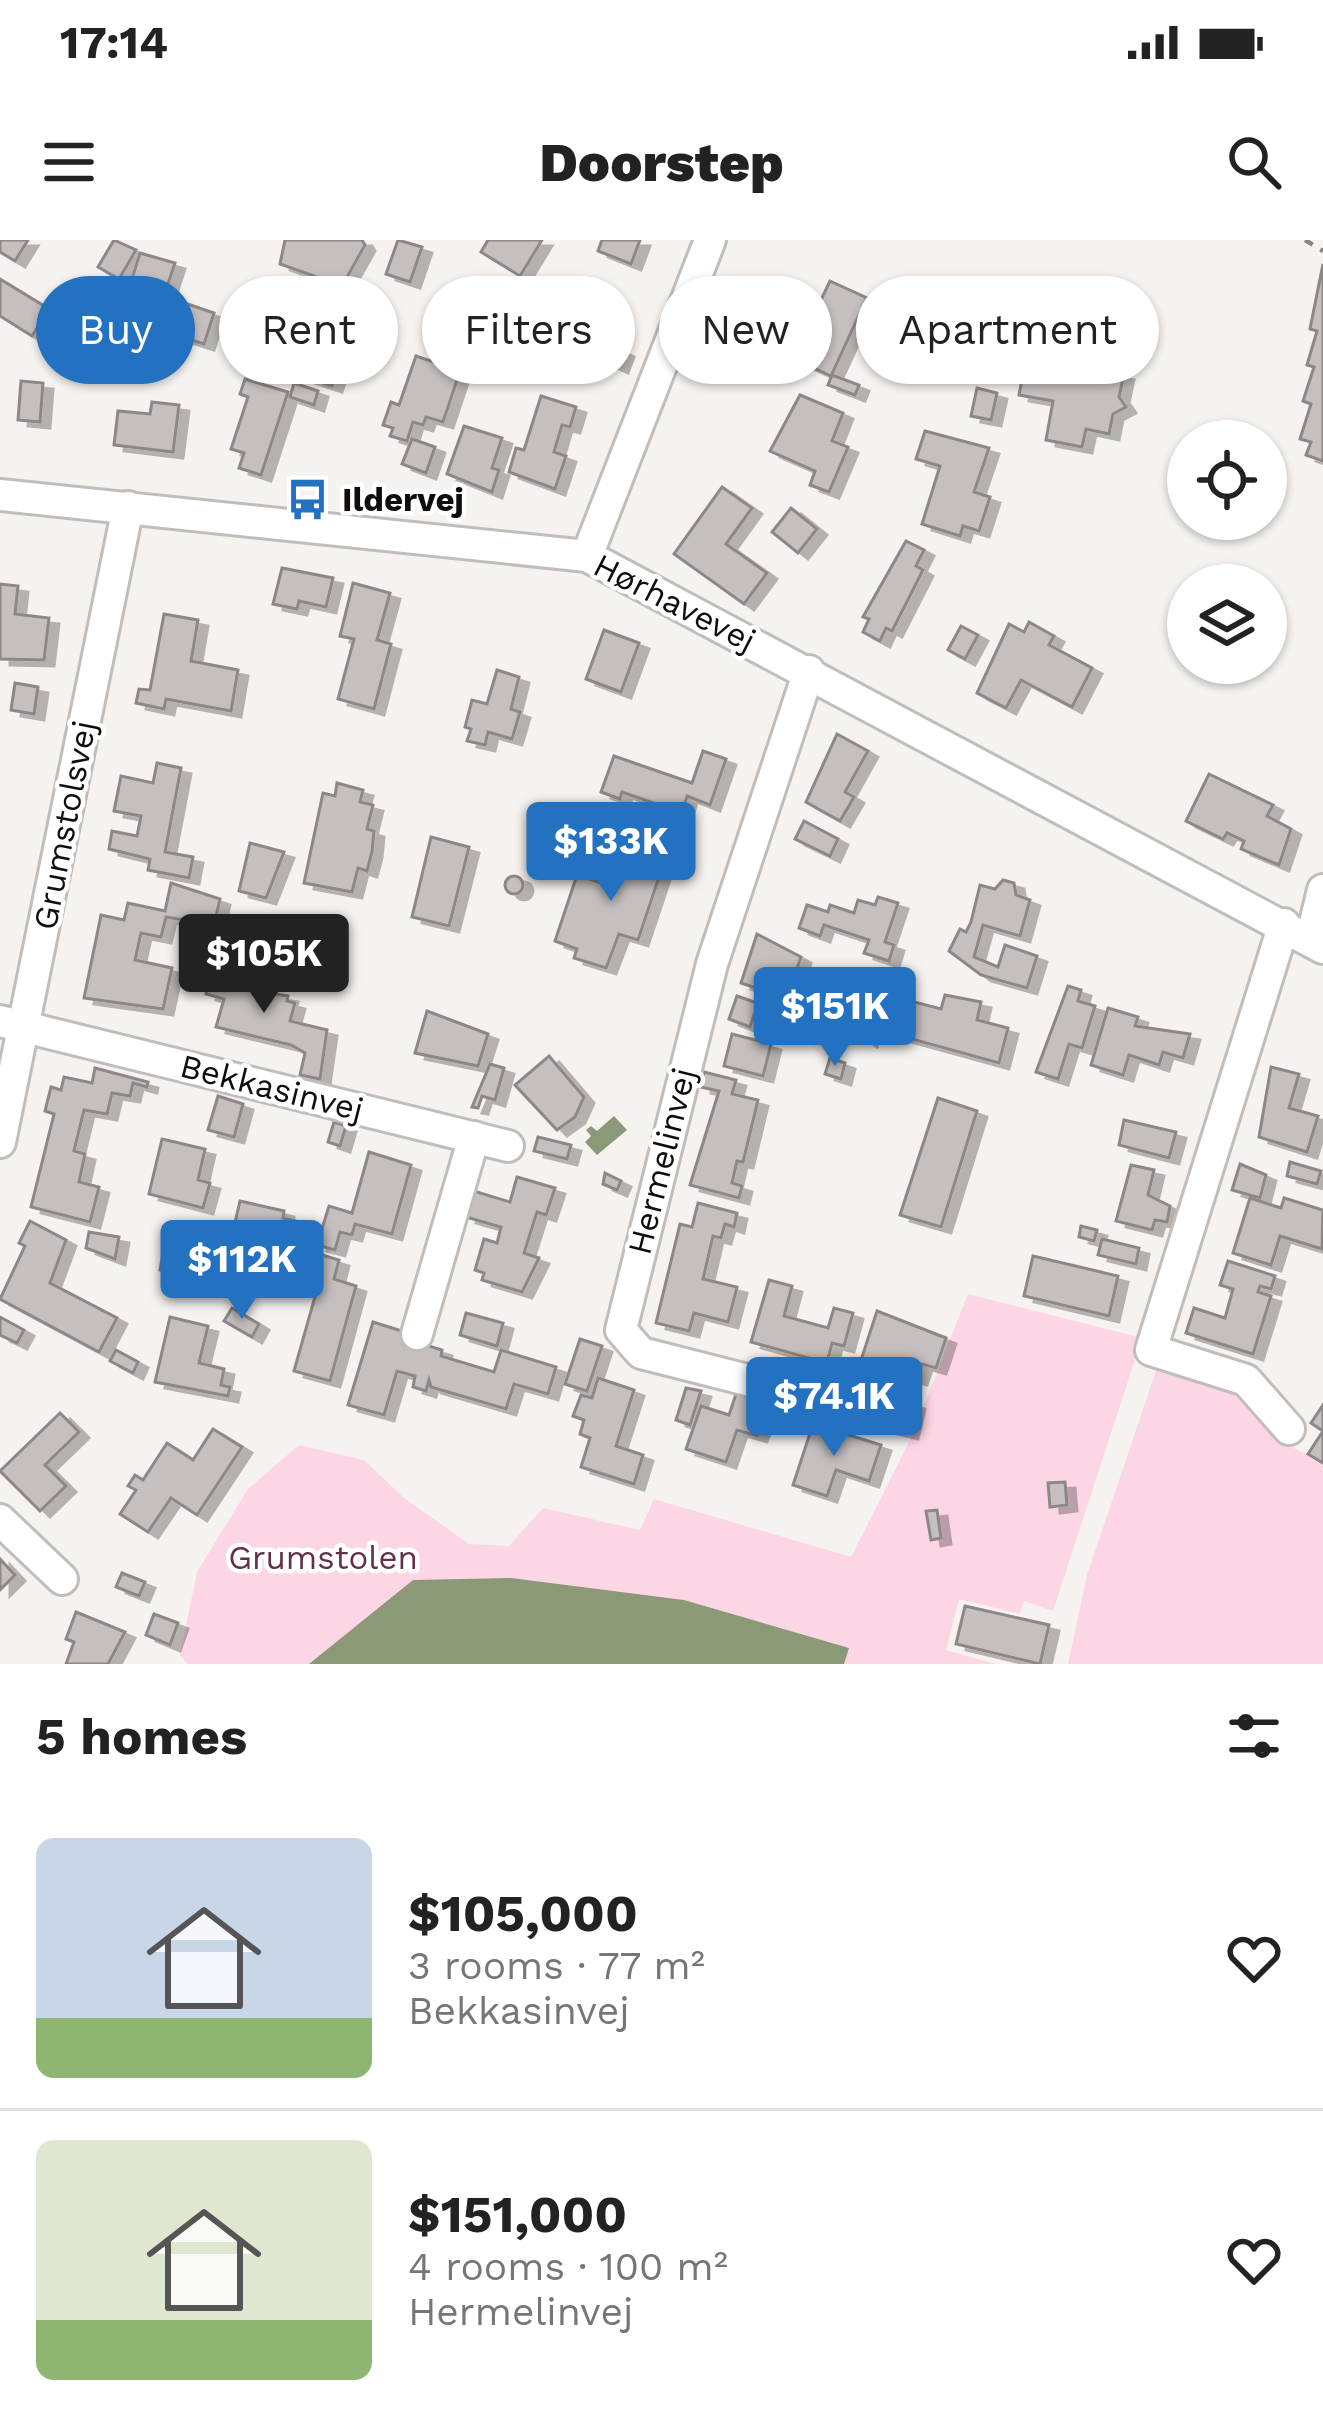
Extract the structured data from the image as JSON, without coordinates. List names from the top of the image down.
{
  "streets": {
    "street": [
      "Hørhavevej",
      "Grumstolsvej",
      "Bekkasinvej",
      "Hermelinvej"
    ]
  },
  "crossings": [
    ["Hørhavevej", "Grumstolsvej"],
    ["Hørhavevej", "Hermelinvej"],
    ["Grumstolsvej", "Bekkasinvej"]
  ],
  "parks": ["Grumstolen"],
  "places": {
    "bus stop": ["Ildervej"]
  },
  "page": {
    "status": "17:14",
    "header": "Doorstep",
    "chip": [
      "Buy",
      "Rent",
      "Filters",
      "New",
      "Apartment"
    ],
    "price": [
      "$133K",
      "$105K",
      "$151K",
      "$112K",
      "$74.1K"
    ],
    "heading": "5 homes",
    "list": [
      {
        "name": "$105,000",
        "note": "3 rooms · 77 m² · Bekkasinvej"
      },
      {
        "name": "$151,000",
        "note": "4 rooms · 100 m² · Hermelinvej"
      }
    ]
  }
}
